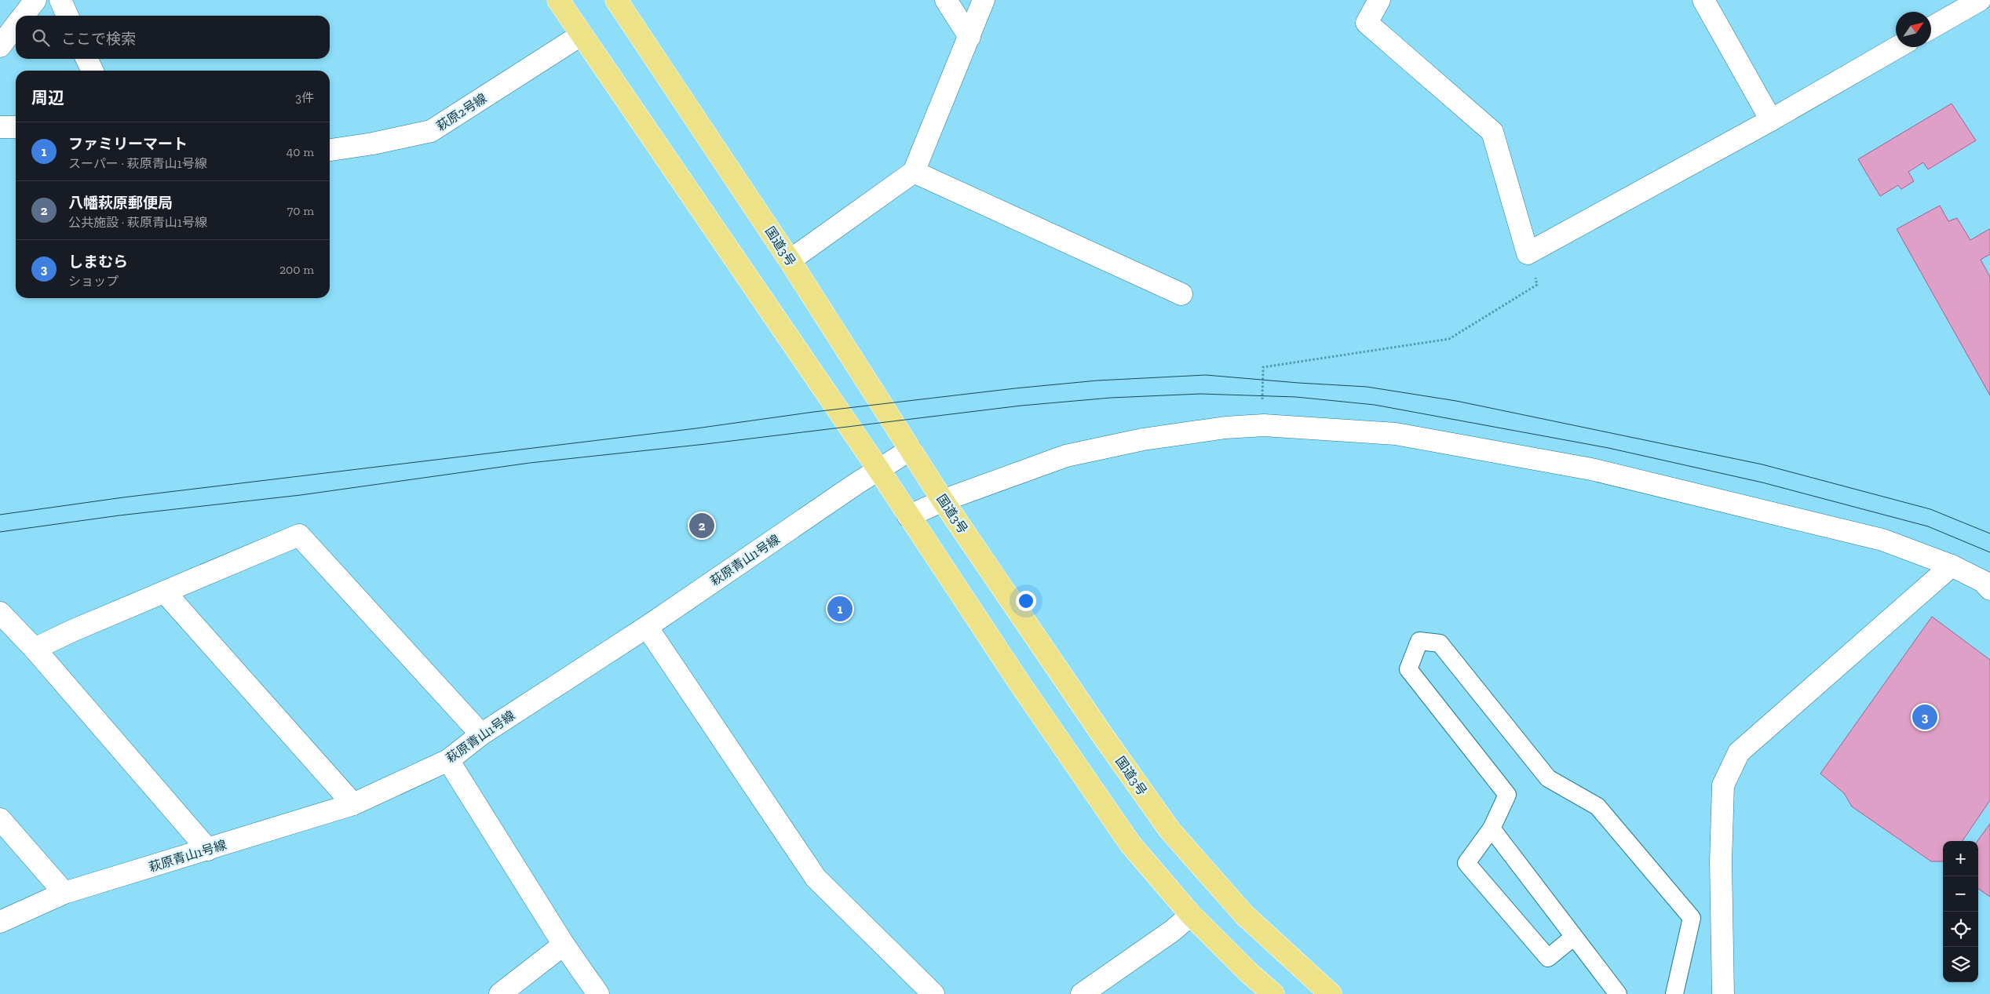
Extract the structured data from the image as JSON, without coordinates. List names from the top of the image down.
{
  "streets": {
    "highway": ["国道3号"],
    "street": ["萩原2号線", "萩原青山1号線"]
  },
  "crossings": [
    ["国道3号", "萩原青山1号線"]
  ],
  "north": "top right",
  "page": {
    "search": "ここで検索",
    "heading": ["周辺", "3件"],
    "list": [
      {
        "mark": "1",
        "name": "ファミリーマート",
        "note": "スーパー · 萩原青山1号線",
        "value": "40 m"
      },
      {
        "mark": "2",
        "name": "八幡萩原郵便局",
        "note": "公共施設 · 萩原青山1号線",
        "value": "70 m"
      },
      {
        "mark": "3",
        "name": "しまむら",
        "note": "ショップ",
        "value": "200 m"
      }
    ],
    "pins": ["2", "1", "3"],
    "map_buttons": ["+", "−"]
  }
}
